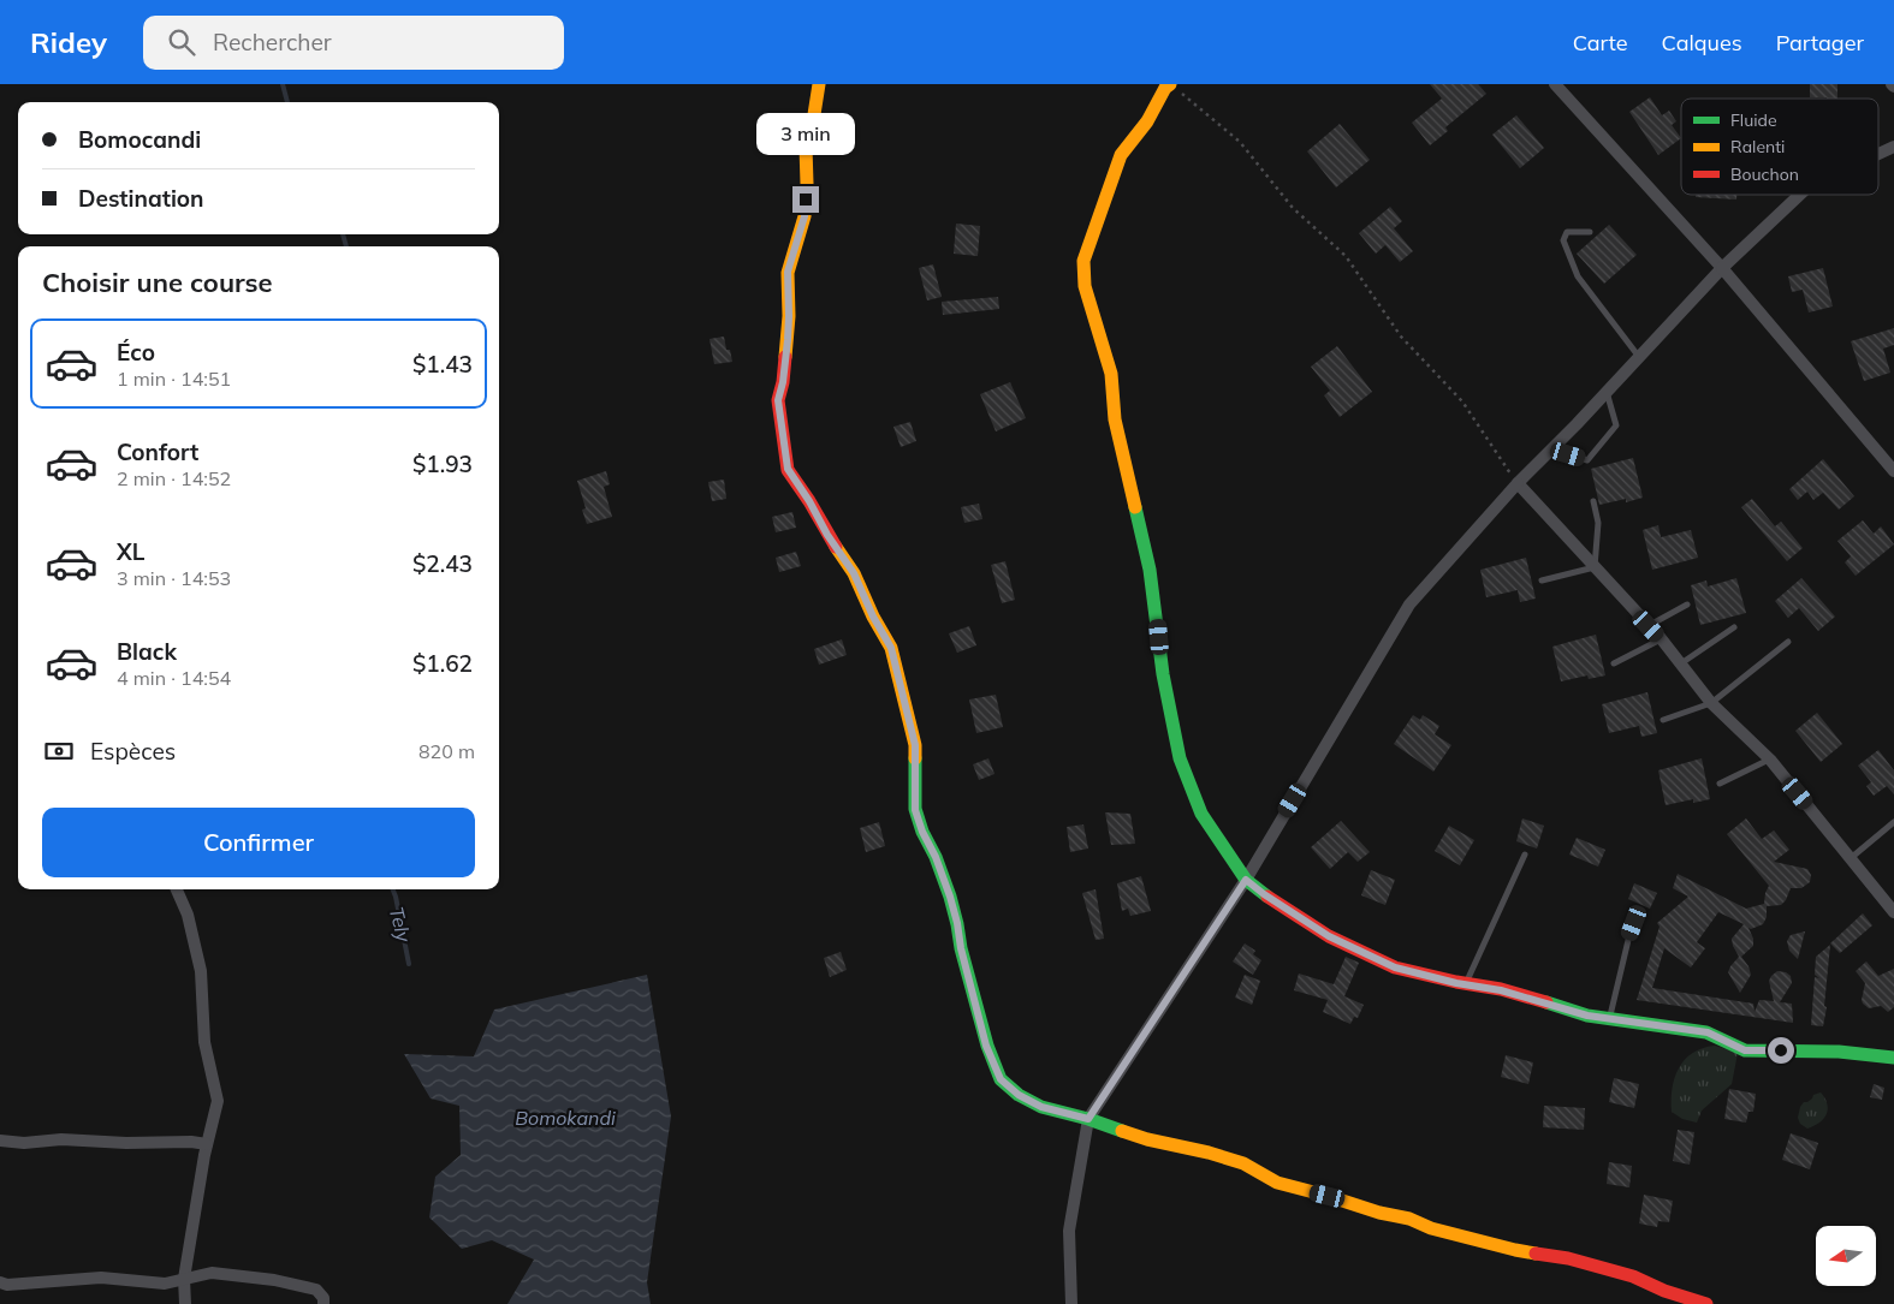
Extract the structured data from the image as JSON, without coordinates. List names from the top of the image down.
{
  "water": ["Tely", "Bomokandi"],
  "legend": ["Fluide", "Ralenti", "Bouchon"],
  "north": "left",
  "page": {
    "header": "Ridey",
    "search": "Rechercher",
    "nav": ["Carte", "Calques", "Partager"],
    "banner": ["Bomocandi", "Destination"],
    "bubble": "3 min",
    "heading": "Choisir une course",
    "list": [
      {
        "name": "Éco",
        "note": "1 min · 14:51",
        "value": "$1.43"
      },
      {
        "name": "Confort",
        "note": "2 min · 14:52",
        "value": "$1.93"
      },
      {
        "name": "XL",
        "note": "3 min · 14:53",
        "value": "$2.43"
      },
      {
        "name": "Black",
        "note": "4 min · 14:54",
        "value": "$1.62"
      }
    ],
    "pay": ["Espèces", "820 m"],
    "buttons": "Confirmer"
  }
}
